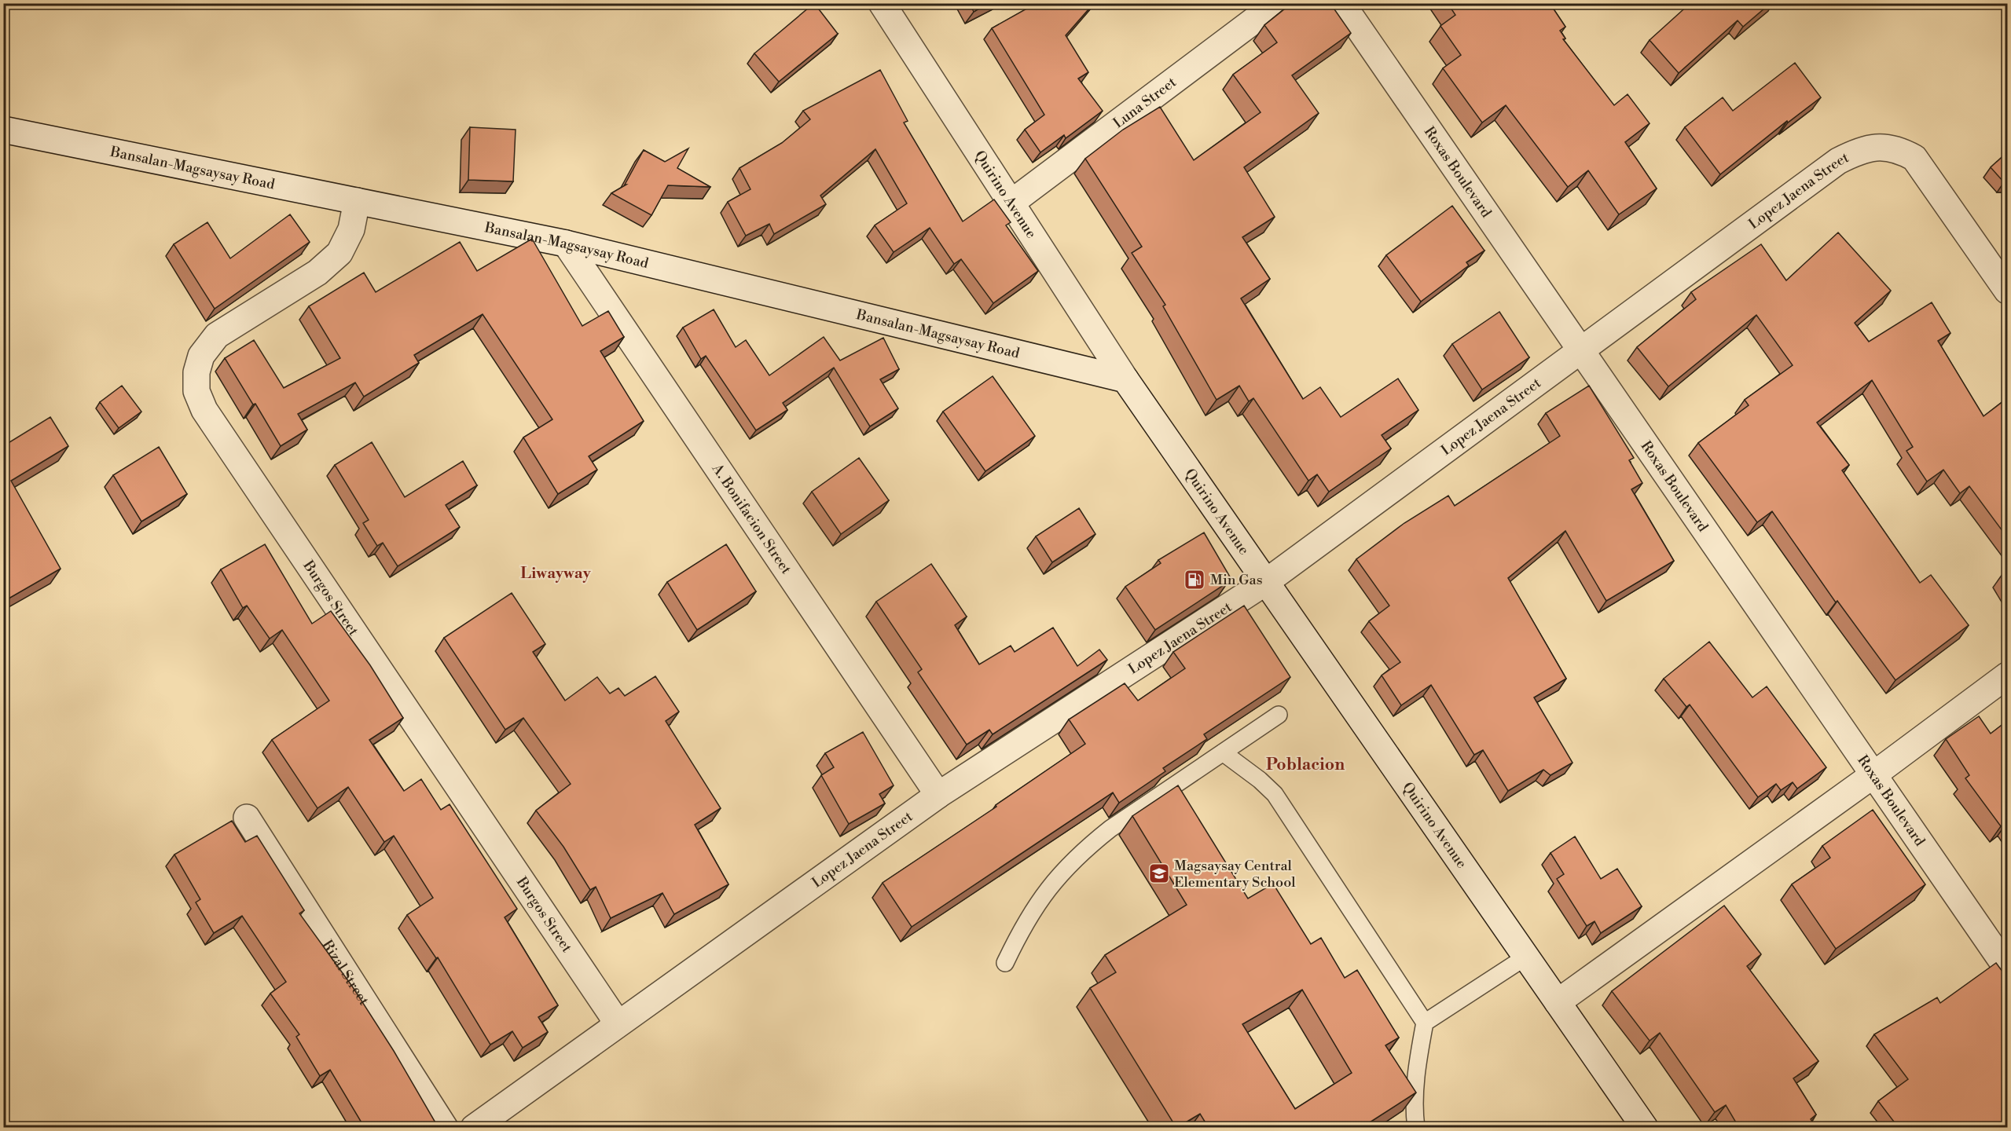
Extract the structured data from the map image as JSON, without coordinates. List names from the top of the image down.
{
  "streets": {
    "street": [
      "Luna Street",
      "Bansalan-Magsaysay Road",
      "Roxas Boulevard",
      "Lopez Jaena Street",
      "Quirino Avenue",
      "A. Bonifacion Street",
      "Burgos Street",
      "Rizal Street"
    ]
  },
  "crossings": [
    ["Luna Street", "Quirino Avenue"],
    ["Bansalan-Magsaysay Road", "Quirino Avenue"],
    ["Bansalan-Magsaysay Road", "A. Bonifacion Street"],
    ["Bansalan-Magsaysay Road", "Burgos Street"],
    ["Roxas Boulevard", "Lopez Jaena Street"],
    ["Lopez Jaena Street", "Quirino Avenue"],
    ["Lopez Jaena Street", "A. Bonifacion Street"],
    ["Lopez Jaena Street", "Burgos Street"]
  ],
  "districts": ["Liwayway", "Poblacion"],
  "places": {
    "fuel station": ["Min Gas"],
    "school or university": ["Magsaysay Central Elementary School"]
  }
}
